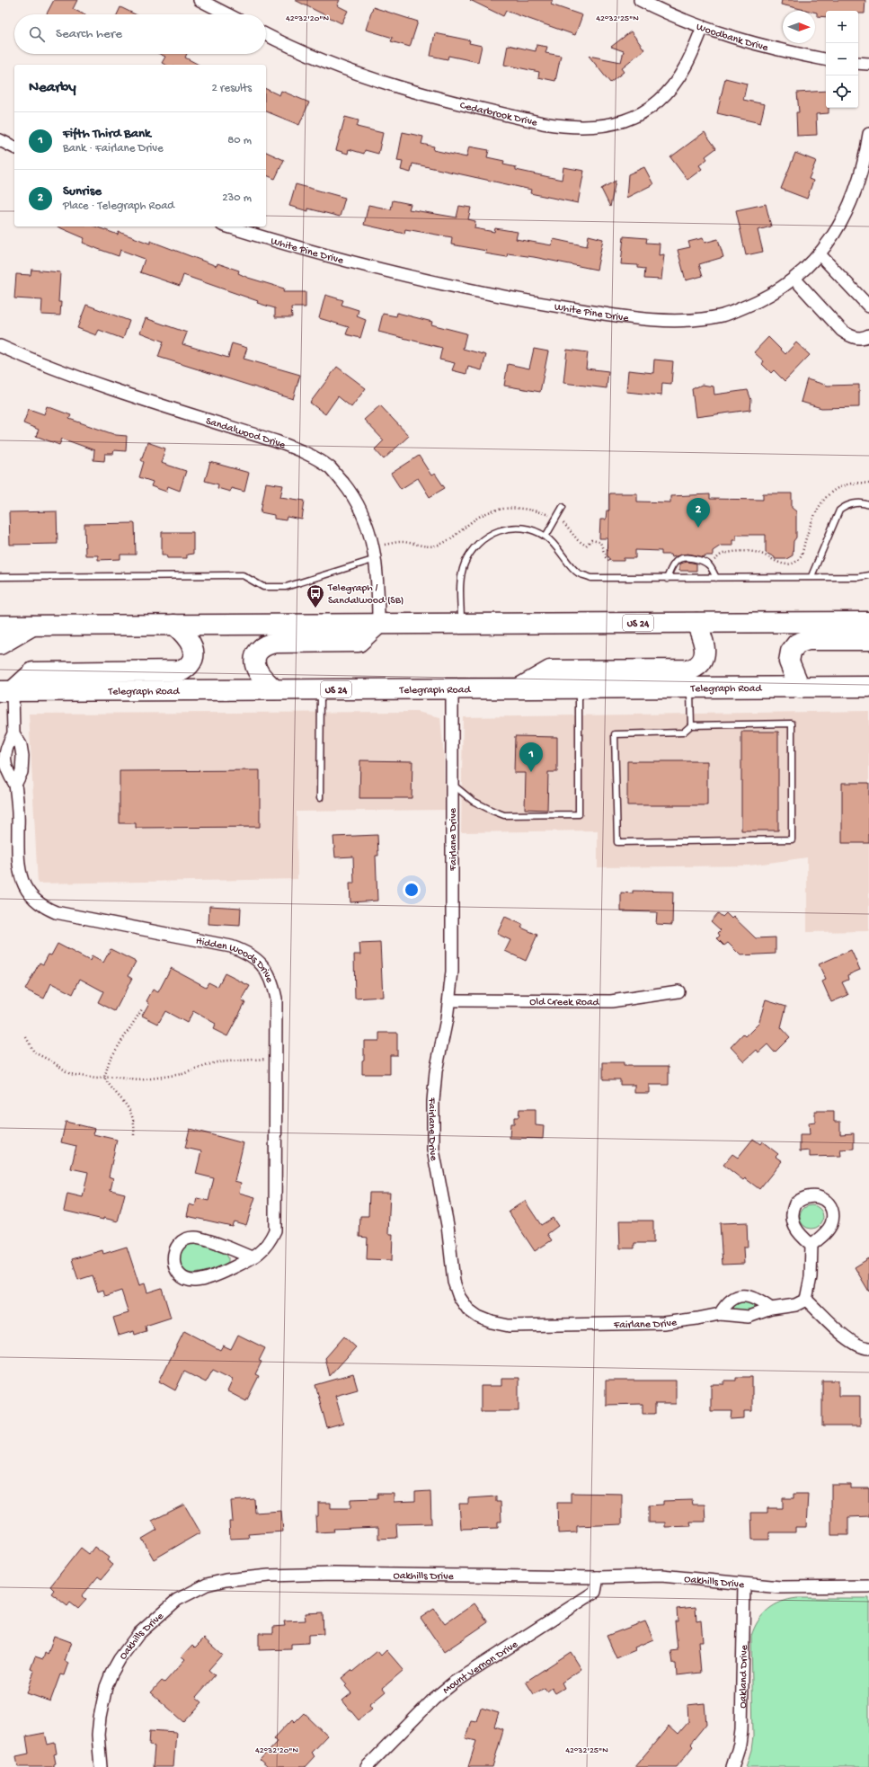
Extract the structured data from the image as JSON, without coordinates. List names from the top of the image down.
{
  "streets": {
    "highway": ["US 24", "Telegraph Road"],
    "street": [
      "Woodbank Drive",
      "Cedarbrook Drive",
      "White Pine Drive",
      "Sandalwood Drive",
      "Fairlane Drive",
      "Hidden Woods Drive",
      "Old Creek Road",
      "Oakhills Drive",
      "Mount Vernon Drive",
      "Oakland Drive"
    ]
  },
  "crossings": [
    ["Woodbank Drive", "Cedarbrook Drive"],
    ["Sandalwood Drive", "US 24"],
    ["Telegraph Road", "Fairlane Drive"],
    ["Telegraph Road", "Hidden Woods Drive"],
    ["Fairlane Drive", "Old Creek Road"],
    ["Oakhills Drive", "Mount Vernon Drive"],
    ["Oakhills Drive", "Oakland Drive"]
  ],
  "places": {
    "bus stop": ["Telegraph / Sandalwood (SB)"]
  },
  "north": "right",
  "page": {
    "map_buttons": ["+", "−"],
    "search": "Search here",
    "heading": ["Nearby", "2 results"],
    "list": [
      {
        "mark": "1",
        "name": "Fifth Third Bank",
        "note": "Bank · Fairlane Drive",
        "value": "80 m"
      },
      {
        "mark": "2",
        "name": "Sunrise",
        "note": "Place · Telegraph Road",
        "value": "230 m"
      }
    ],
    "pins": ["2", "1"]
  },
  "coordinates": ["42°32'20\"N", "42°32'25\"N"]
}
